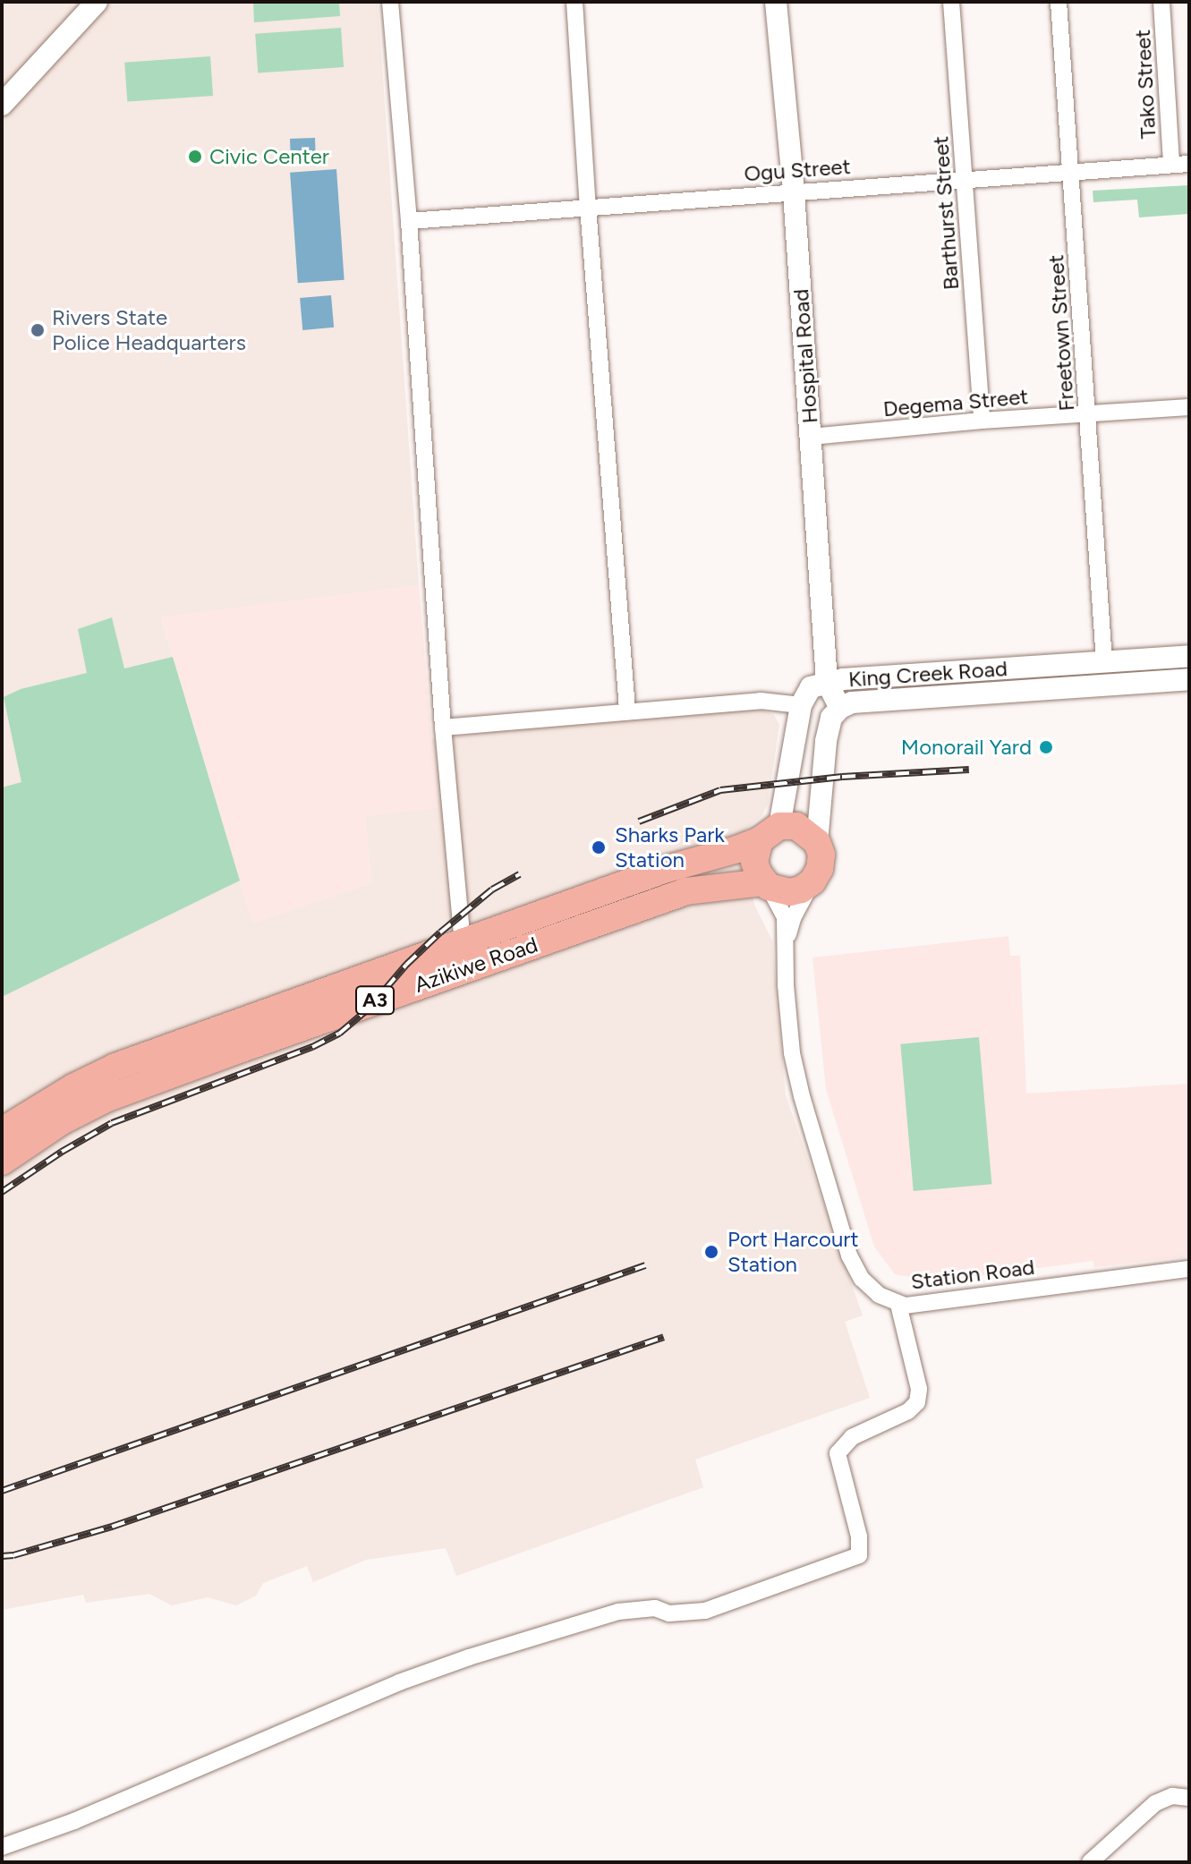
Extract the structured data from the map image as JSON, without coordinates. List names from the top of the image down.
{
  "streets": {
    "main road": ["Azikiwe Road", "A3"],
    "street": [
      "Tako Street",
      "Ogu Street",
      "Barthurst Street",
      "Freetown Street",
      "Hospital Road",
      "Degema Street",
      "King Creek Road",
      "Station Road"
    ]
  },
  "crossings": [
    ["Tako Street", "Ogu Street"],
    ["Ogu Street", "Barthurst Street"],
    ["Ogu Street", "Freetown Street"],
    ["Ogu Street", "Hospital Road"],
    ["Barthurst Street", "Degema Street"],
    ["Freetown Street", "Degema Street"],
    ["Freetown Street", "King Creek Road"],
    ["Hospital Road", "Degema Street"],
    ["Hospital Road", "King Creek Road"],
    ["King Creek Road", "Azikiwe Road"],
    ["King Creek Road", "A3"],
    ["King Creek Road", "Station Road"],
    ["Azikiwe Road", "A3"],
    ["Azikiwe Road", "Station Road"],
    ["A3", "Station Road"]
  ],
  "places": [
    "Civic Center",
    "Rivers State Police Headquarters",
    "Monorail Yard",
    "Sharks Park Station",
    "Port Harcourt Station"
  ]
}
